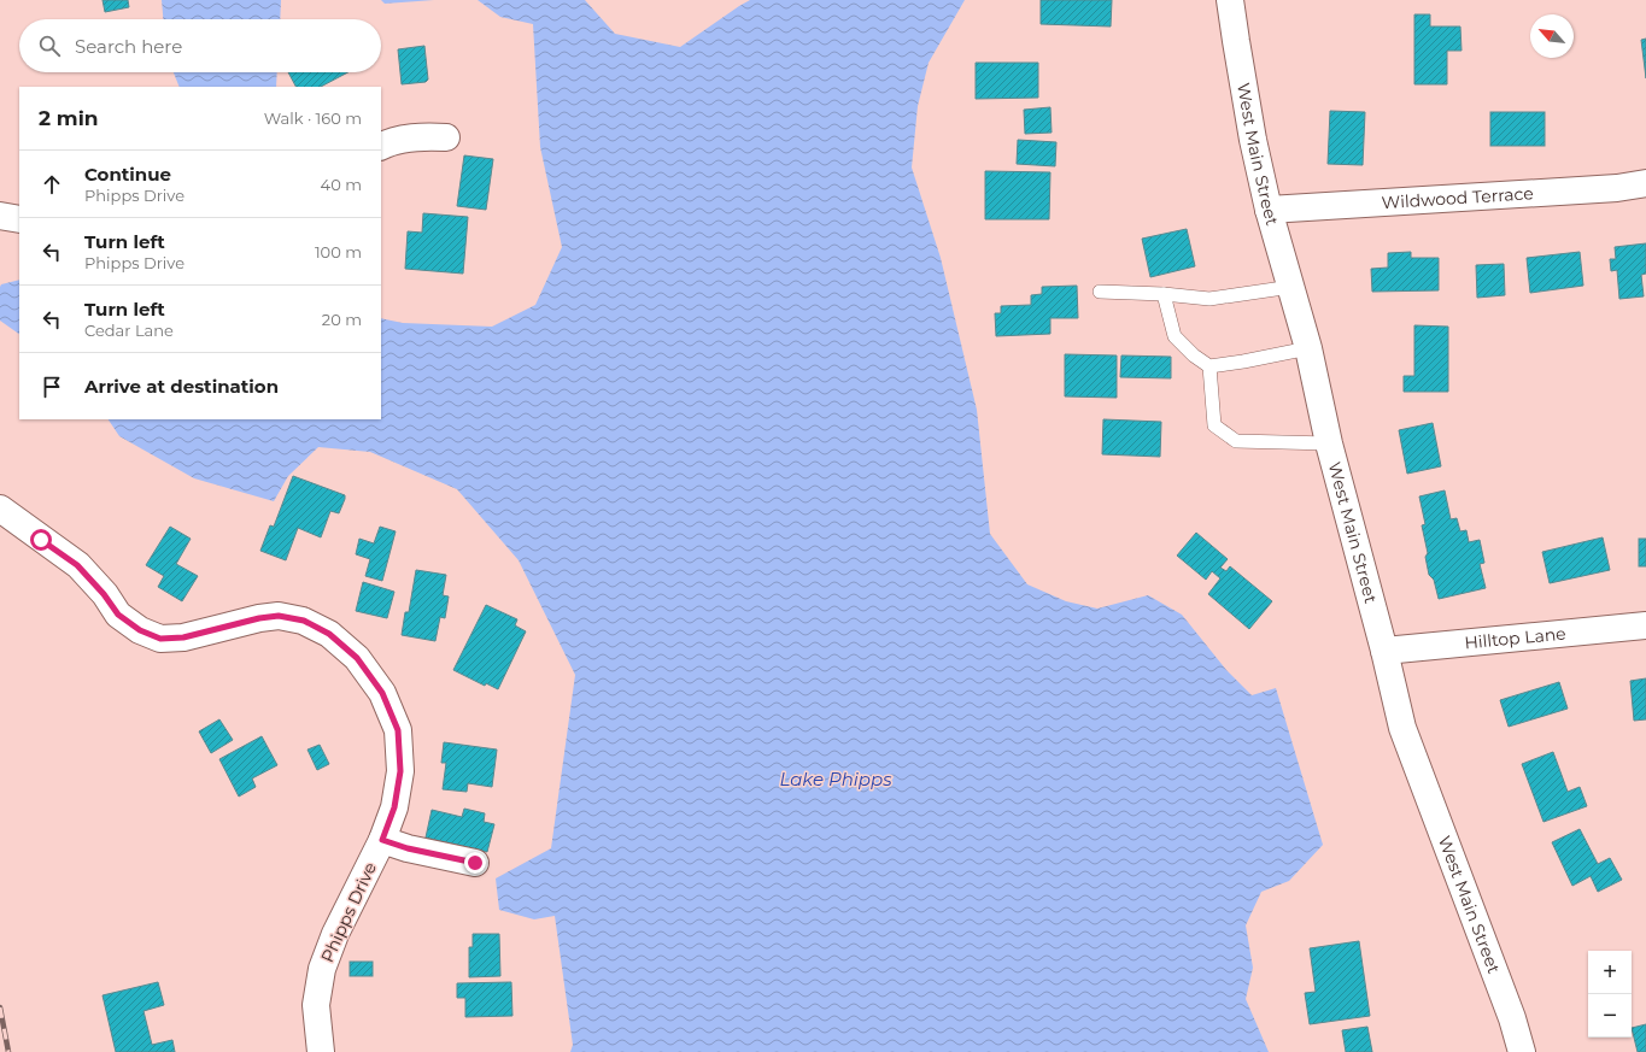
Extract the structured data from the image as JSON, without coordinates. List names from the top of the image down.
{
  "streets": {
    "street": [
      "West Main Street",
      "Wildwood Terrace",
      "Hilltop Lane",
      "Phipps Drive"
    ]
  },
  "crossings": [
    ["West Main Street", "Wildwood Terrace"],
    ["West Main Street", "Hilltop Lane"]
  ],
  "water": ["Lake Phipps"],
  "north": "top left",
  "page": {
    "search": "Search here",
    "heading": ["2 min", "Walk · 160 m"],
    "list": [
      ["Continue", "Phipps Drive", "40 m"],
      ["Turn left", "Phipps Drive", "100 m"],
      ["Turn left", "Cedar Lane", "20 m"],
      "Arrive at destination"
    ],
    "map_buttons": ["+", "−"]
  }
}
